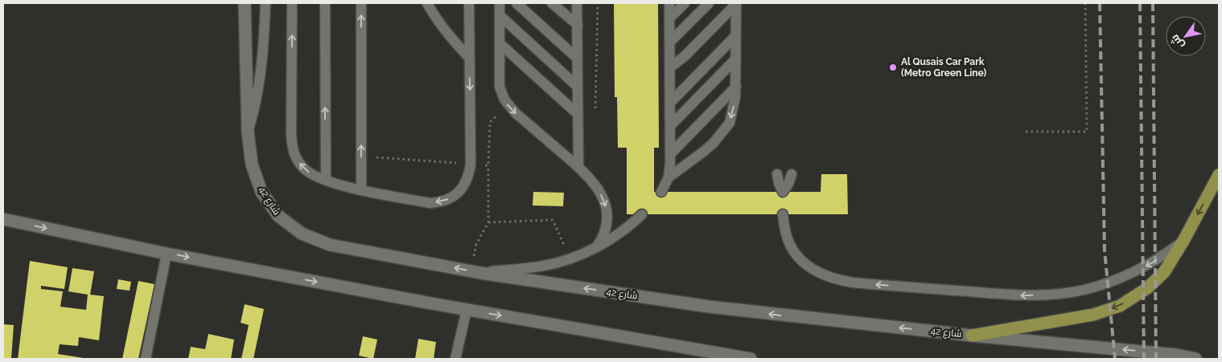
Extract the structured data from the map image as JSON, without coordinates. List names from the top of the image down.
{
  "streets": {
    "street": ["شارع 42"]
  },
  "places": ["Al Qusais Car Park (Metro Green Line)"],
  "north": "bottom left"
}
